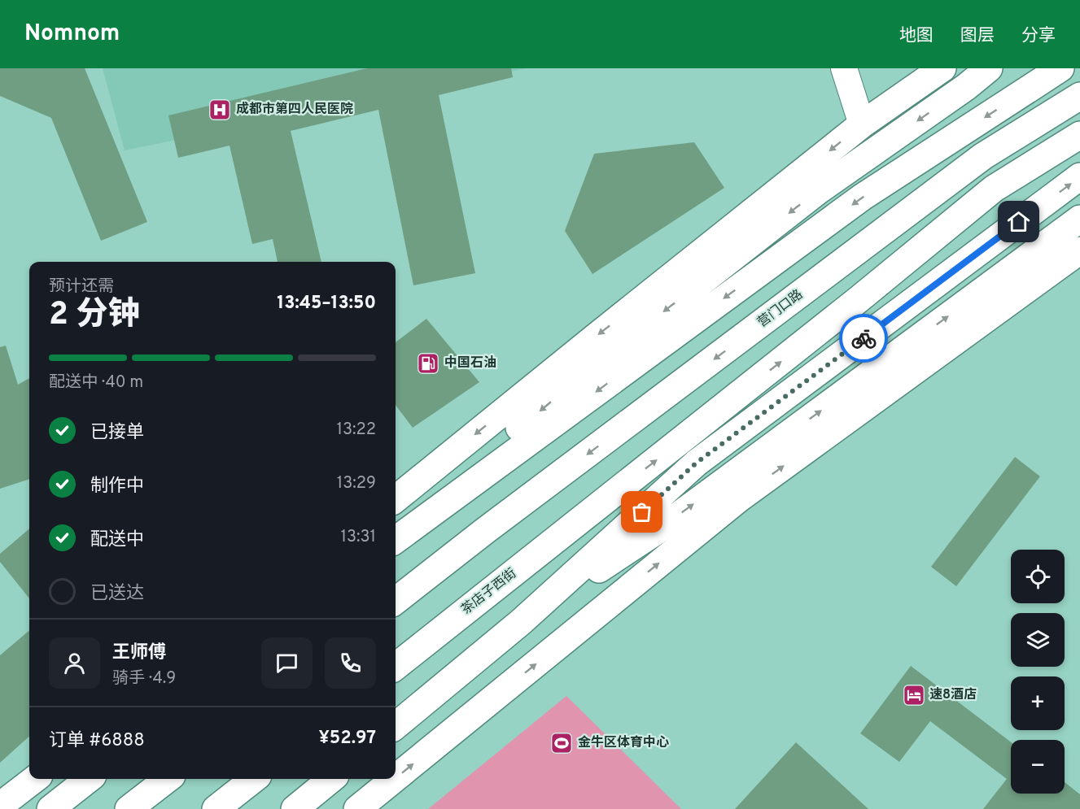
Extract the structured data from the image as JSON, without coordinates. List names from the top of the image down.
{
  "streets": {
    "main road": ["营门口路", "茶店子西街"]
  },
  "places": {
    "hospital": ["成都市第四人民医院"],
    "fuel station": ["中国石油"],
    "hotel": ["速8酒店"],
    "sports": ["金牛区体育中心"]
  },
  "page": {
    "header": "Nomnom",
    "nav": ["地图", "图层", "分享"],
    "heading": ["2 分钟", "预计还需", "13:45–13:50"],
    "panel": [
      "王师傅",
      "骑手 · 4.9",
      "订单 #6888",
      "¥52.97"
    ],
    "bar": "配送中 · 40 m",
    "list": [
      ["已接单", "13:22"],
      ["制作中", "13:29"],
      ["配送中", "13:31"],
      "已送达"
    ],
    "map_buttons": ["+", "−"]
  }
}
